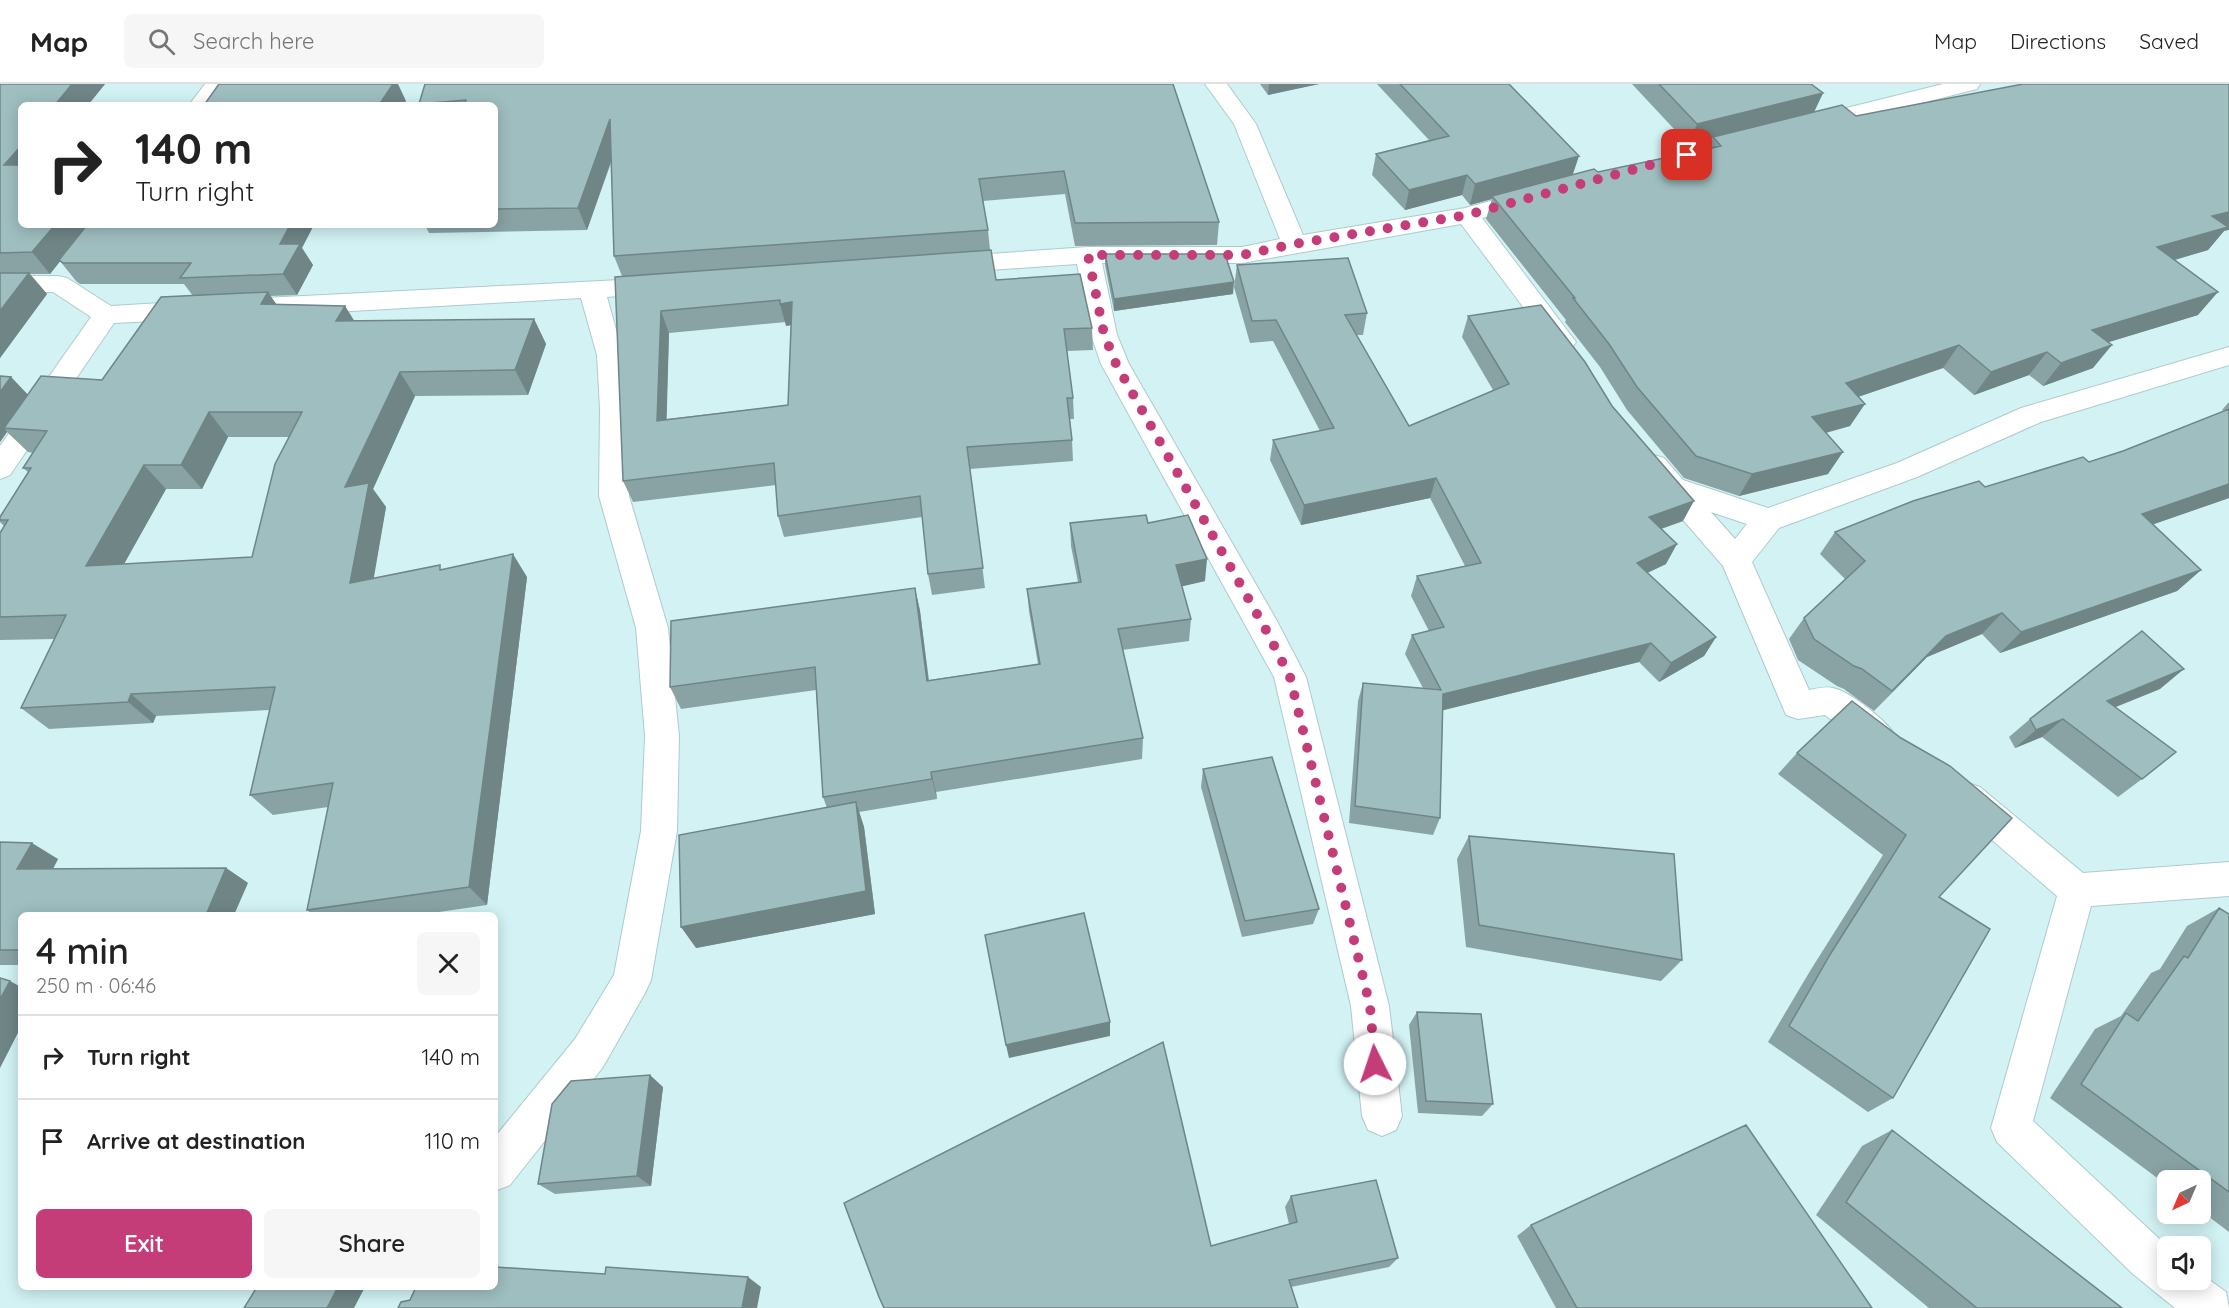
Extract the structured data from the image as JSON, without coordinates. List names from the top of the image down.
{
  "north": "bottom left",
  "page": {
    "header": "Map",
    "search": "Search here",
    "nav": ["Map", "Directions", "Saved"],
    "turn": ["140 m", "Turn right"],
    "heading": ["4 min", "250 m · 06:46"],
    "list": [
      {
        "name": "Turn right",
        "value": "140 m"
      },
      {
        "name": "Arrive at destination",
        "value": "110 m"
      }
    ],
    "buttons": ["Exit", "Share"]
  }
}
